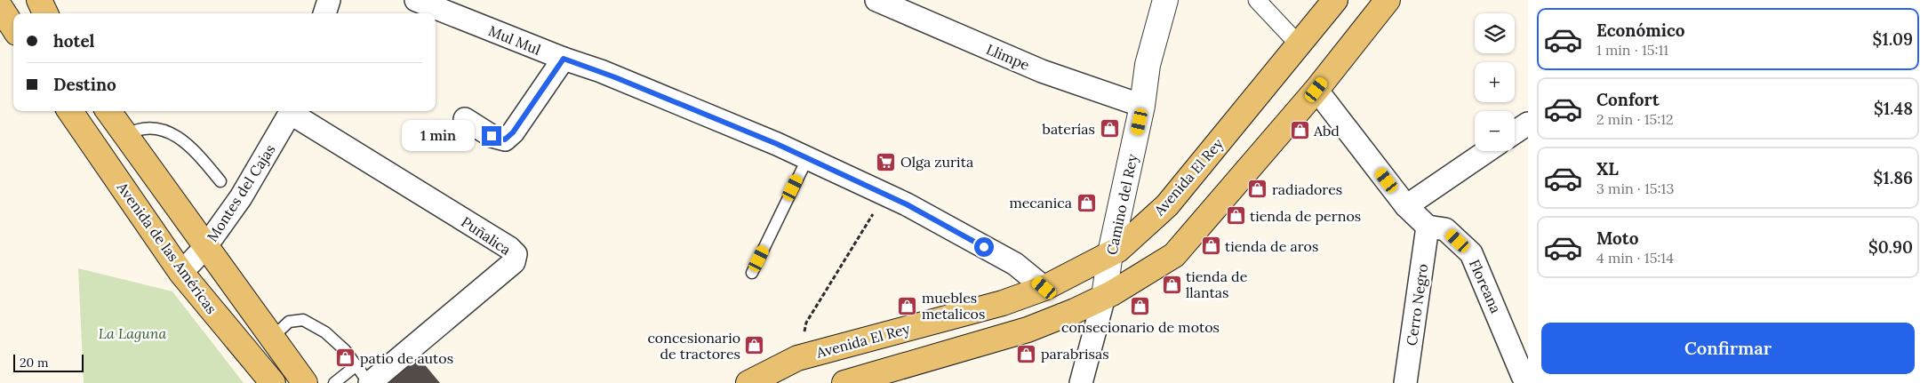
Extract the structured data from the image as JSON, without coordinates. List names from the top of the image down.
{
  "streets": {
    "main road": ["Avenida El Rey", "Avenida de las Américas"],
    "street": [
      "Mul Mul",
      "Llimpe",
      "Montes del Cajas",
      "Camino del Rey",
      "Puñalica",
      "Floreana",
      "Cerro Negro"
    ]
  },
  "crossings": [
    ["Mul Mul", "Avenida El Rey"],
    ["Llimpe", "Camino del Rey"],
    ["Avenida El Rey", "Camino del Rey"],
    ["Montes del Cajas", "Puñalica"],
    ["Montes del Cajas", "Avenida de las Américas"],
    ["Floreana", "Cerro Negro"]
  ],
  "parks": ["La Laguna"],
  "places": {
    "shop": [
      "baterías",
      "Abd",
      "radiadores",
      "mecanica",
      "tienda de pernos",
      "tienda de aros",
      "tienda de llantas",
      "muebles metalicos",
      "consecionario de motos",
      "concesionario de tractores",
      "parabrisas",
      "patio de autos"
    ],
    "supermarket": ["Olga zurita"]
  },
  "scale_bar": "20 m",
  "page": {
    "list": [
      {
        "name": "Económico",
        "note": "1 min · 15:11",
        "value": "$1.09"
      },
      {
        "name": "Confort",
        "note": "2 min · 15:12",
        "value": "$1.48"
      },
      {
        "name": "XL",
        "note": "3 min · 15:13",
        "value": "$1.86"
      },
      {
        "name": "Moto",
        "note": "4 min · 15:14",
        "value": "$0.90"
      }
    ],
    "map_buttons": ["+", "−"],
    "banner": ["hotel", "Destino"],
    "bubble": "1 min",
    "buttons": "Confirmar",
    "scale": "20 m"
  }
}
